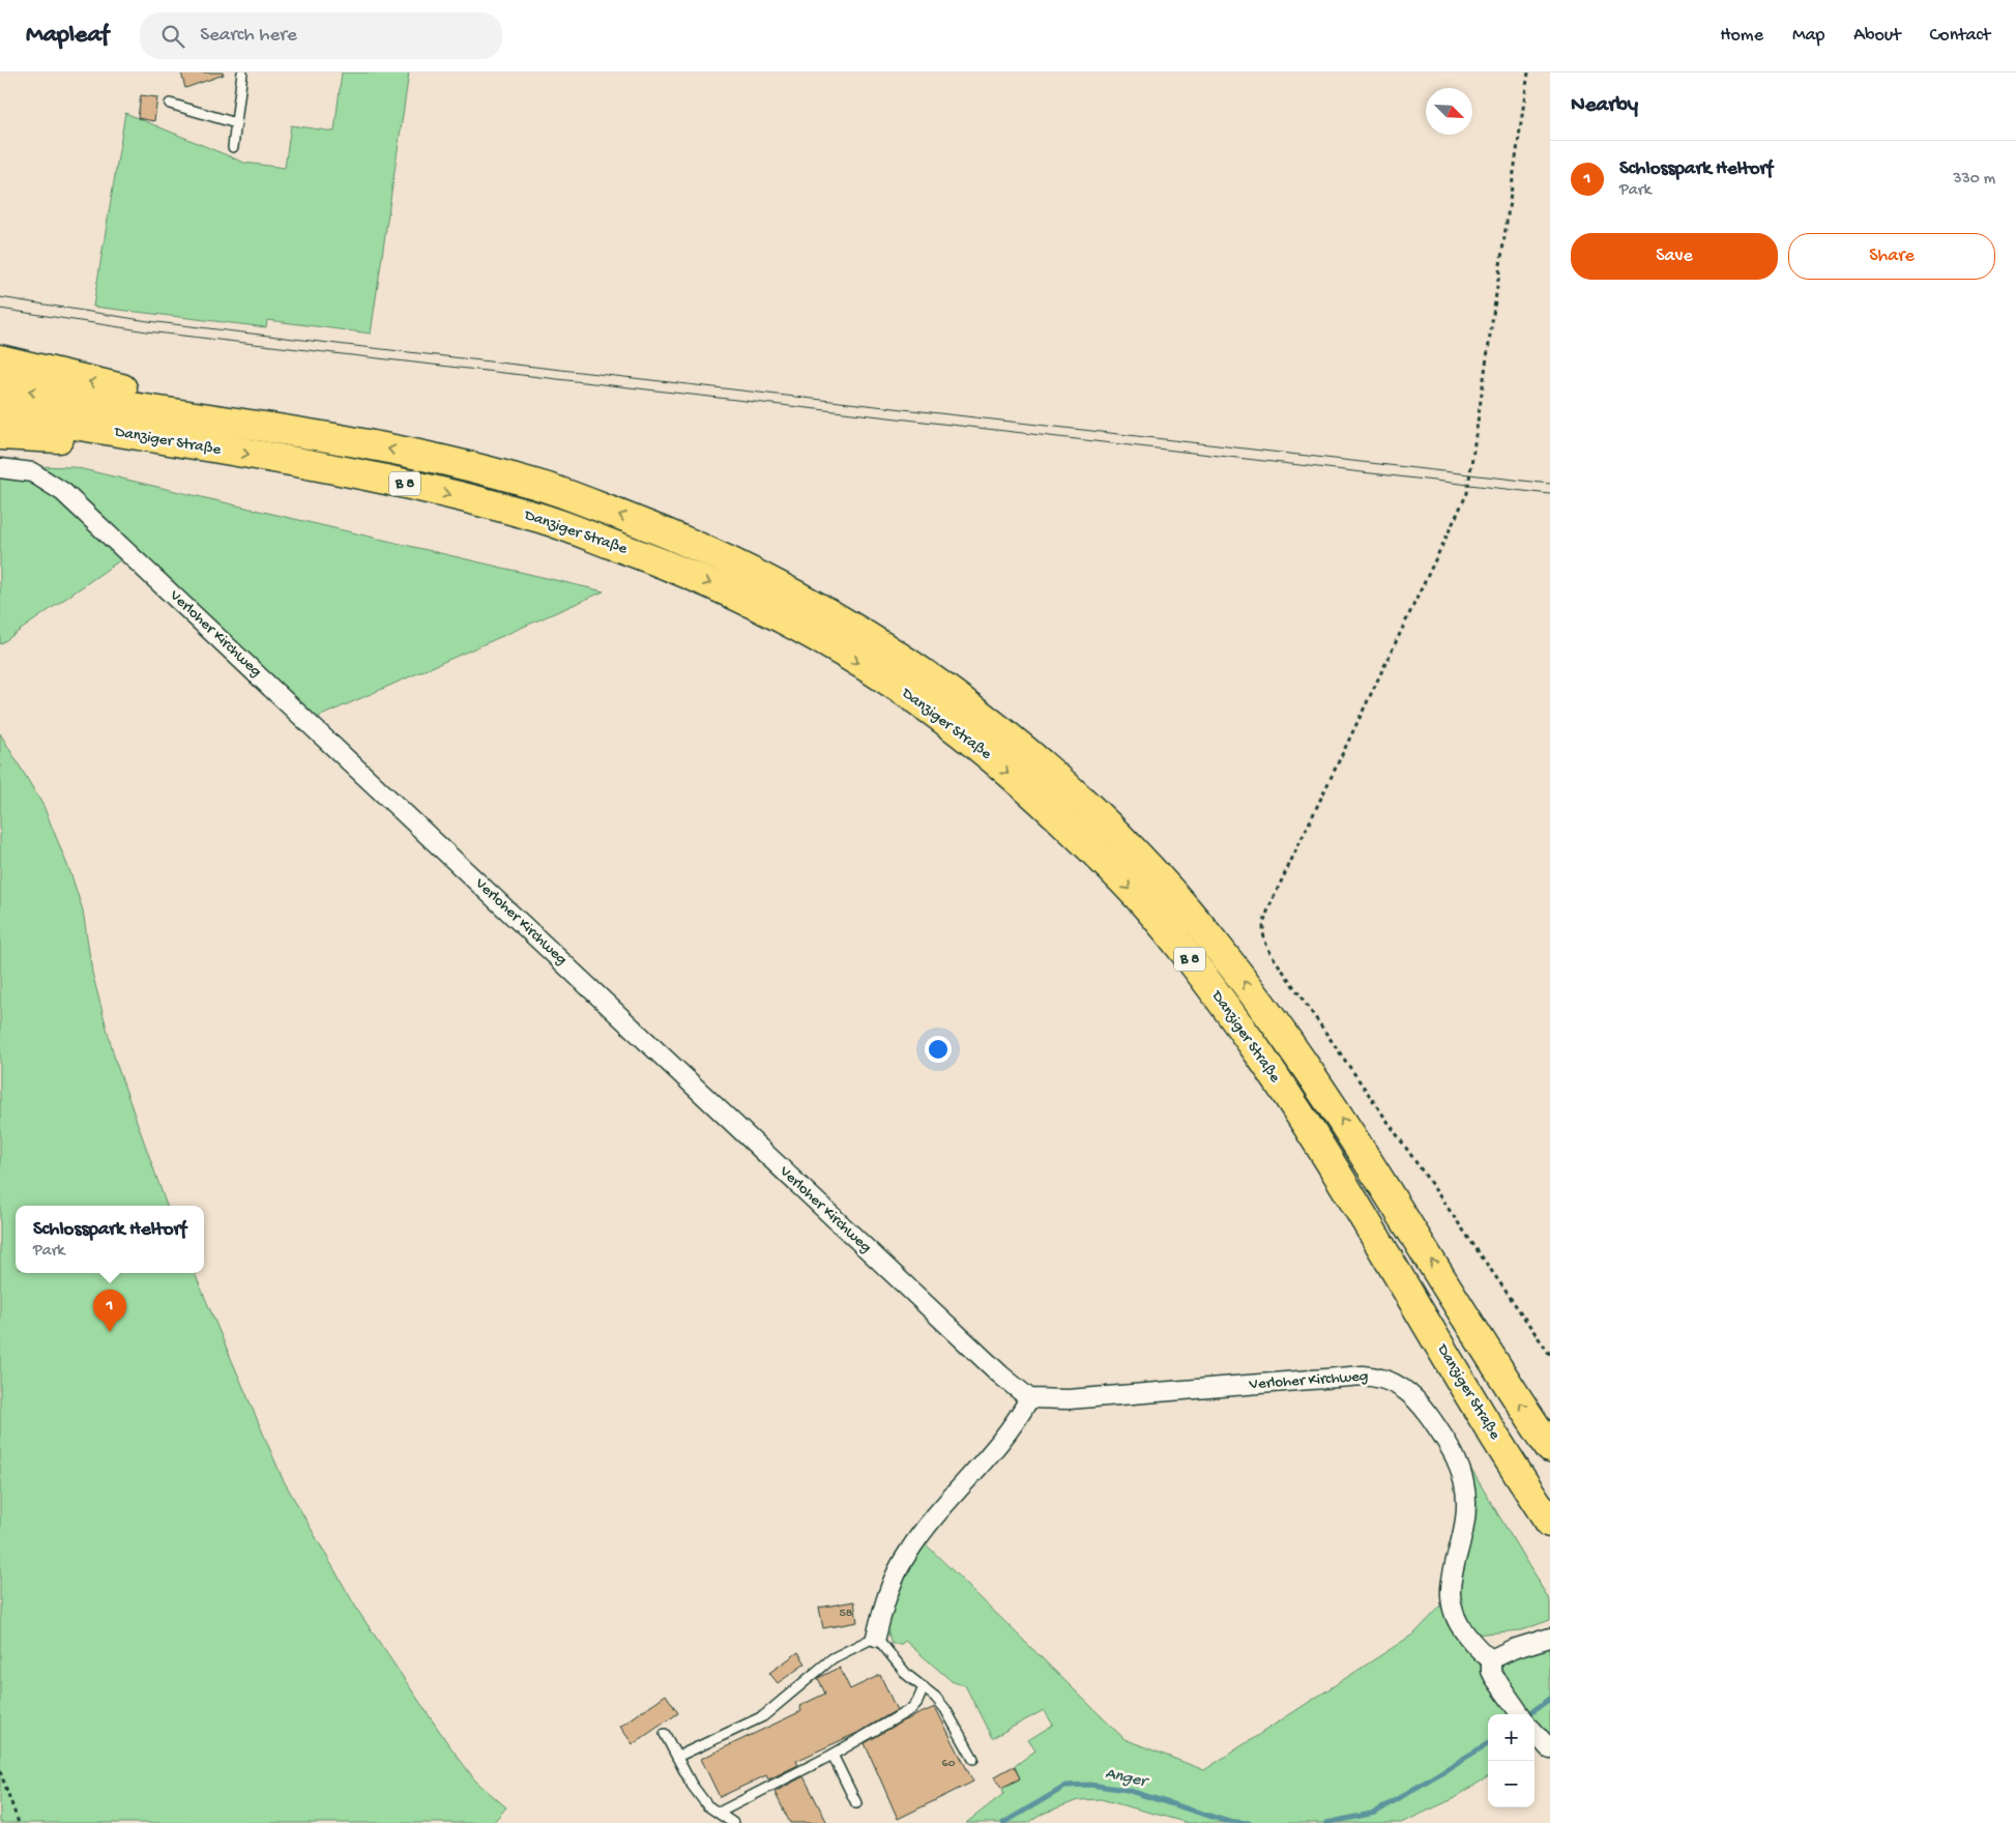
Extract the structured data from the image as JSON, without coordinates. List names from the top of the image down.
{
  "streets": {
    "highway": ["Danziger Straße", "B 8"],
    "street": ["Verloher Kirchweg"]
  },
  "water": ["Anger"],
  "house_numbers": ["58", "60"],
  "north": "bottom right",
  "page": {
    "header": "Mapleaf",
    "search": "Search here",
    "nav": [
      "Home",
      "Map",
      "About",
      "Contact"
    ],
    "heading": "Nearby",
    "list": [
      {
        "mark": "1",
        "name": "Schlosspark Heltorf",
        "note": "Park",
        "value": "330 m"
      }
    ],
    "buttons": ["Save", "Share"],
    "popup": ["Schlosspark Heltorf", "Park"],
    "pins": "1",
    "map_buttons": ["+", "−"]
  }
}
